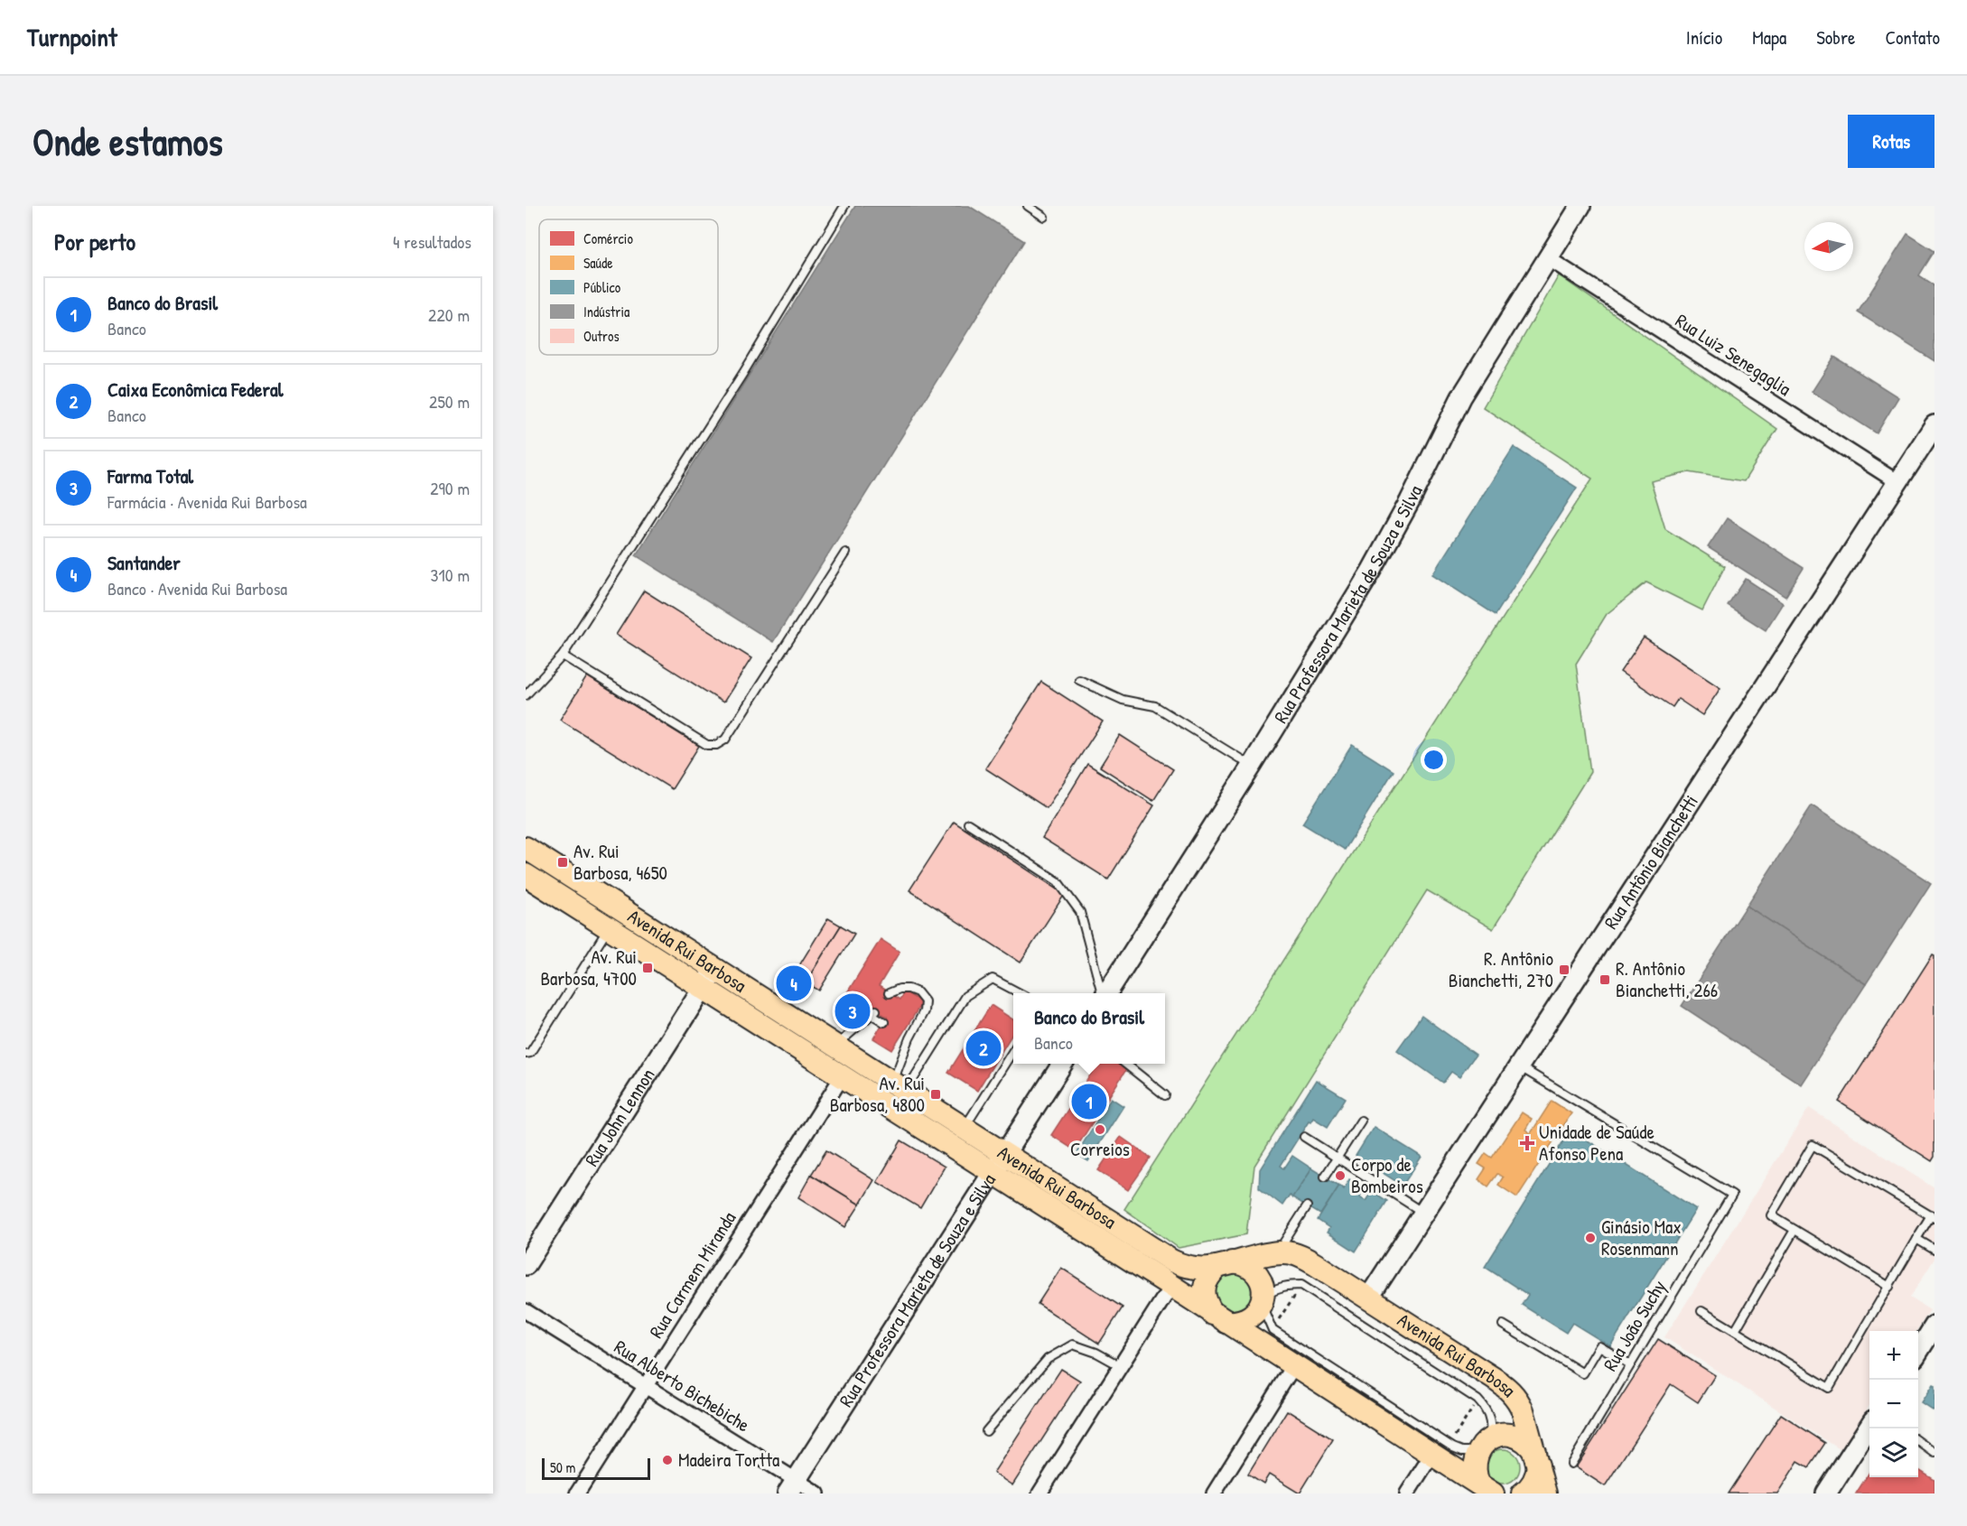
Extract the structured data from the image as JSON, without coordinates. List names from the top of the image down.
{
  "streets": {
    "main road": ["Avenida Rui Barbosa"],
    "street": [
      "Rua Luiz Senegaglia",
      "Rua Professora Marieta de Souza e Silva",
      "Rua Antônio Bianchetti",
      "Rua John Lennon",
      "Rua Carmem Miranda",
      "Rua Alberto Bichebiche"
    ],
    "lane": ["Rua João Suchy"]
  },
  "crossings": [
    ["Rua Luiz Senegaglia", "Rua Professora Marieta de Souza e Silva"],
    ["Rua Luiz Senegaglia", "Rua Antônio Bianchetti"],
    ["Rua Professora Marieta de Souza e Silva", "Avenida Rui Barbosa"],
    ["Rua Professora Marieta de Souza e Silva", "Rua Alberto Bichebiche"],
    ["Rua Antônio Bianchetti", "Avenida Rui Barbosa"],
    ["Rua Antônio Bianchetti", "Rua João Suchy"],
    ["Avenida Rui Barbosa", "Rua John Lennon"],
    ["Avenida Rui Barbosa", "Rua Carmem Miranda"],
    ["Rua Carmem Miranda", "Rua Alberto Bichebiche"]
  ],
  "places": {
    "transit": [
      "Av. Rui Barbosa, 4650",
      "Av. Rui Barbosa, 4700",
      "R. Antônio Bianchetti, 270",
      "R. Antônio Bianchetti, 266",
      "Av. Rui Barbosa, 4800"
    ],
    "other": [
      "Correios",
      "Corpo de Bombeiros",
      "Ginásio Max Rosenmann",
      "Madeira Tortta"
    ],
    "health": ["Unidade de Saúde Afonso Pena"]
  },
  "legend": [
    "Comércio",
    "Saúde",
    "Público",
    "Indústria",
    "Outros"
  ],
  "scale_bar": "50 m",
  "north": "left",
  "page": {
    "header": "Turnpoint",
    "nav": [
      "Início",
      "Mapa",
      "Sobre",
      "Contato"
    ],
    "buttons": "Rotas",
    "title": "Onde estamos",
    "heading": ["Por perto", "4 resultados"],
    "list": [
      {
        "mark": "1",
        "name": "Banco do Brasil",
        "note": "Banco",
        "value": "220 m"
      },
      {
        "mark": "2",
        "name": "Caixa Econômica Federal",
        "note": "Banco",
        "value": "250 m"
      },
      {
        "mark": "3",
        "name": "Farma Total",
        "note": "Farmácia · Avenida Rui Barbosa",
        "value": "290 m"
      },
      {
        "mark": "4",
        "name": "Santander",
        "note": "Banco · Avenida Rui Barbosa",
        "value": "310 m"
      }
    ],
    "pins": [
      "4",
      "3",
      "2",
      "1"
    ],
    "popup": ["Banco do Brasil", "Banco"],
    "map_buttons": ["+", "−"],
    "scale": "50 m"
  }
}
